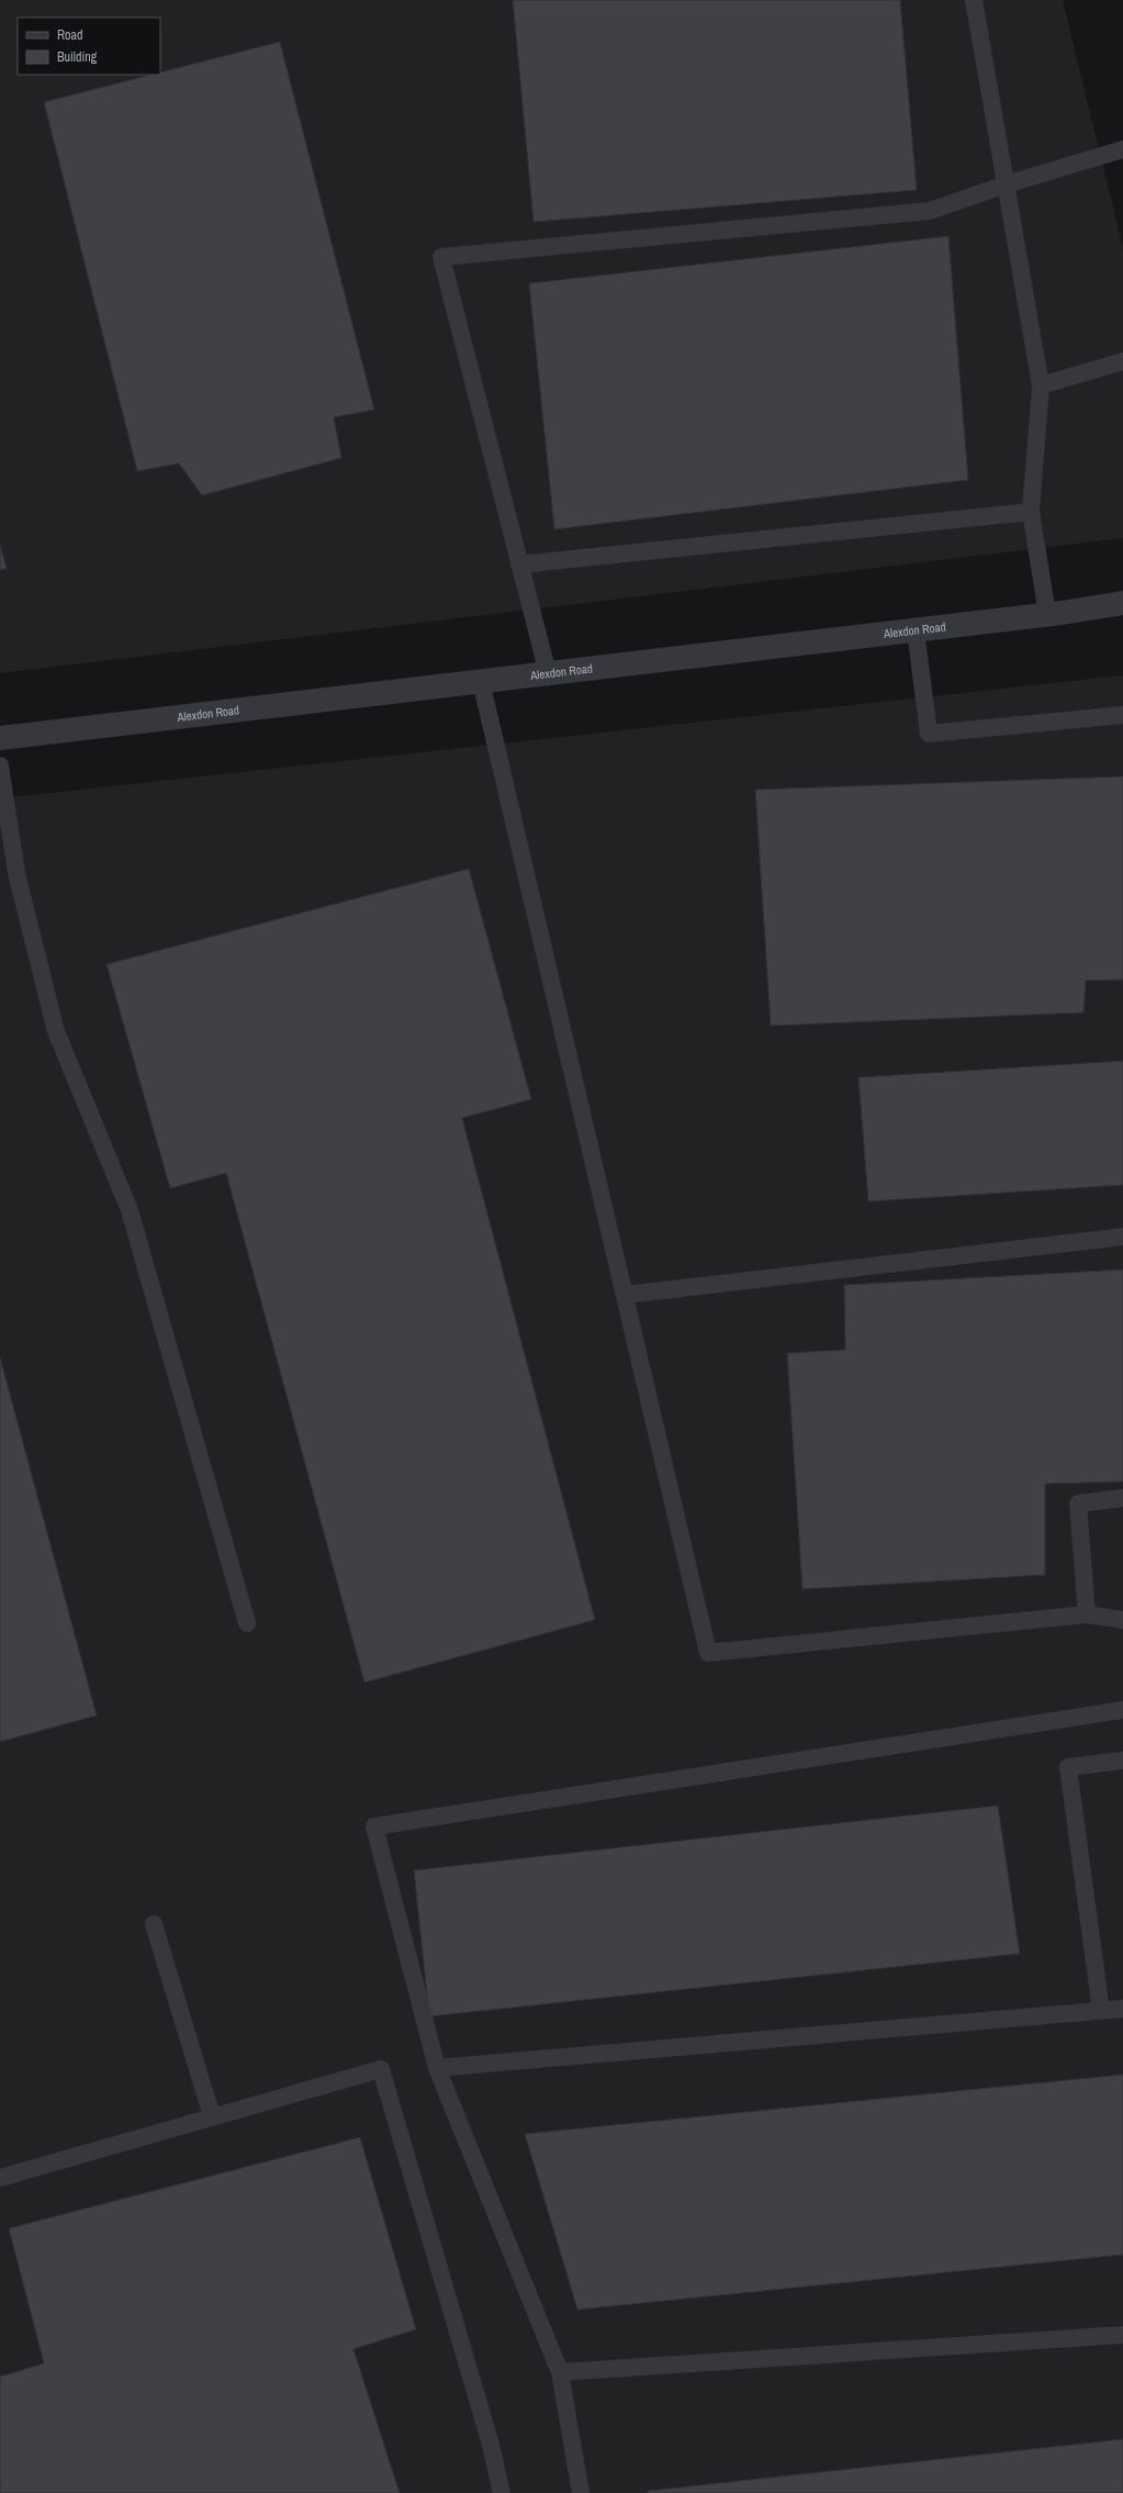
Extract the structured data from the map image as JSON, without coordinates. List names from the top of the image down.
{
  "streets": {
    "street": ["Alexdon Road"]
  },
  "legend": ["Road", "Building"]
}
